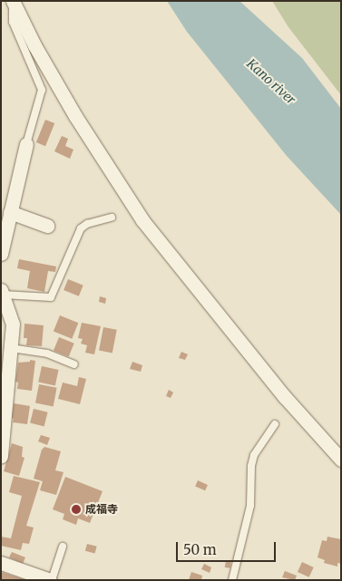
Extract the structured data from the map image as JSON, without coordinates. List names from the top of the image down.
{
  "water": ["Kano river"],
  "places": ["成福寺"],
  "scale_bar": "50 m"
}
